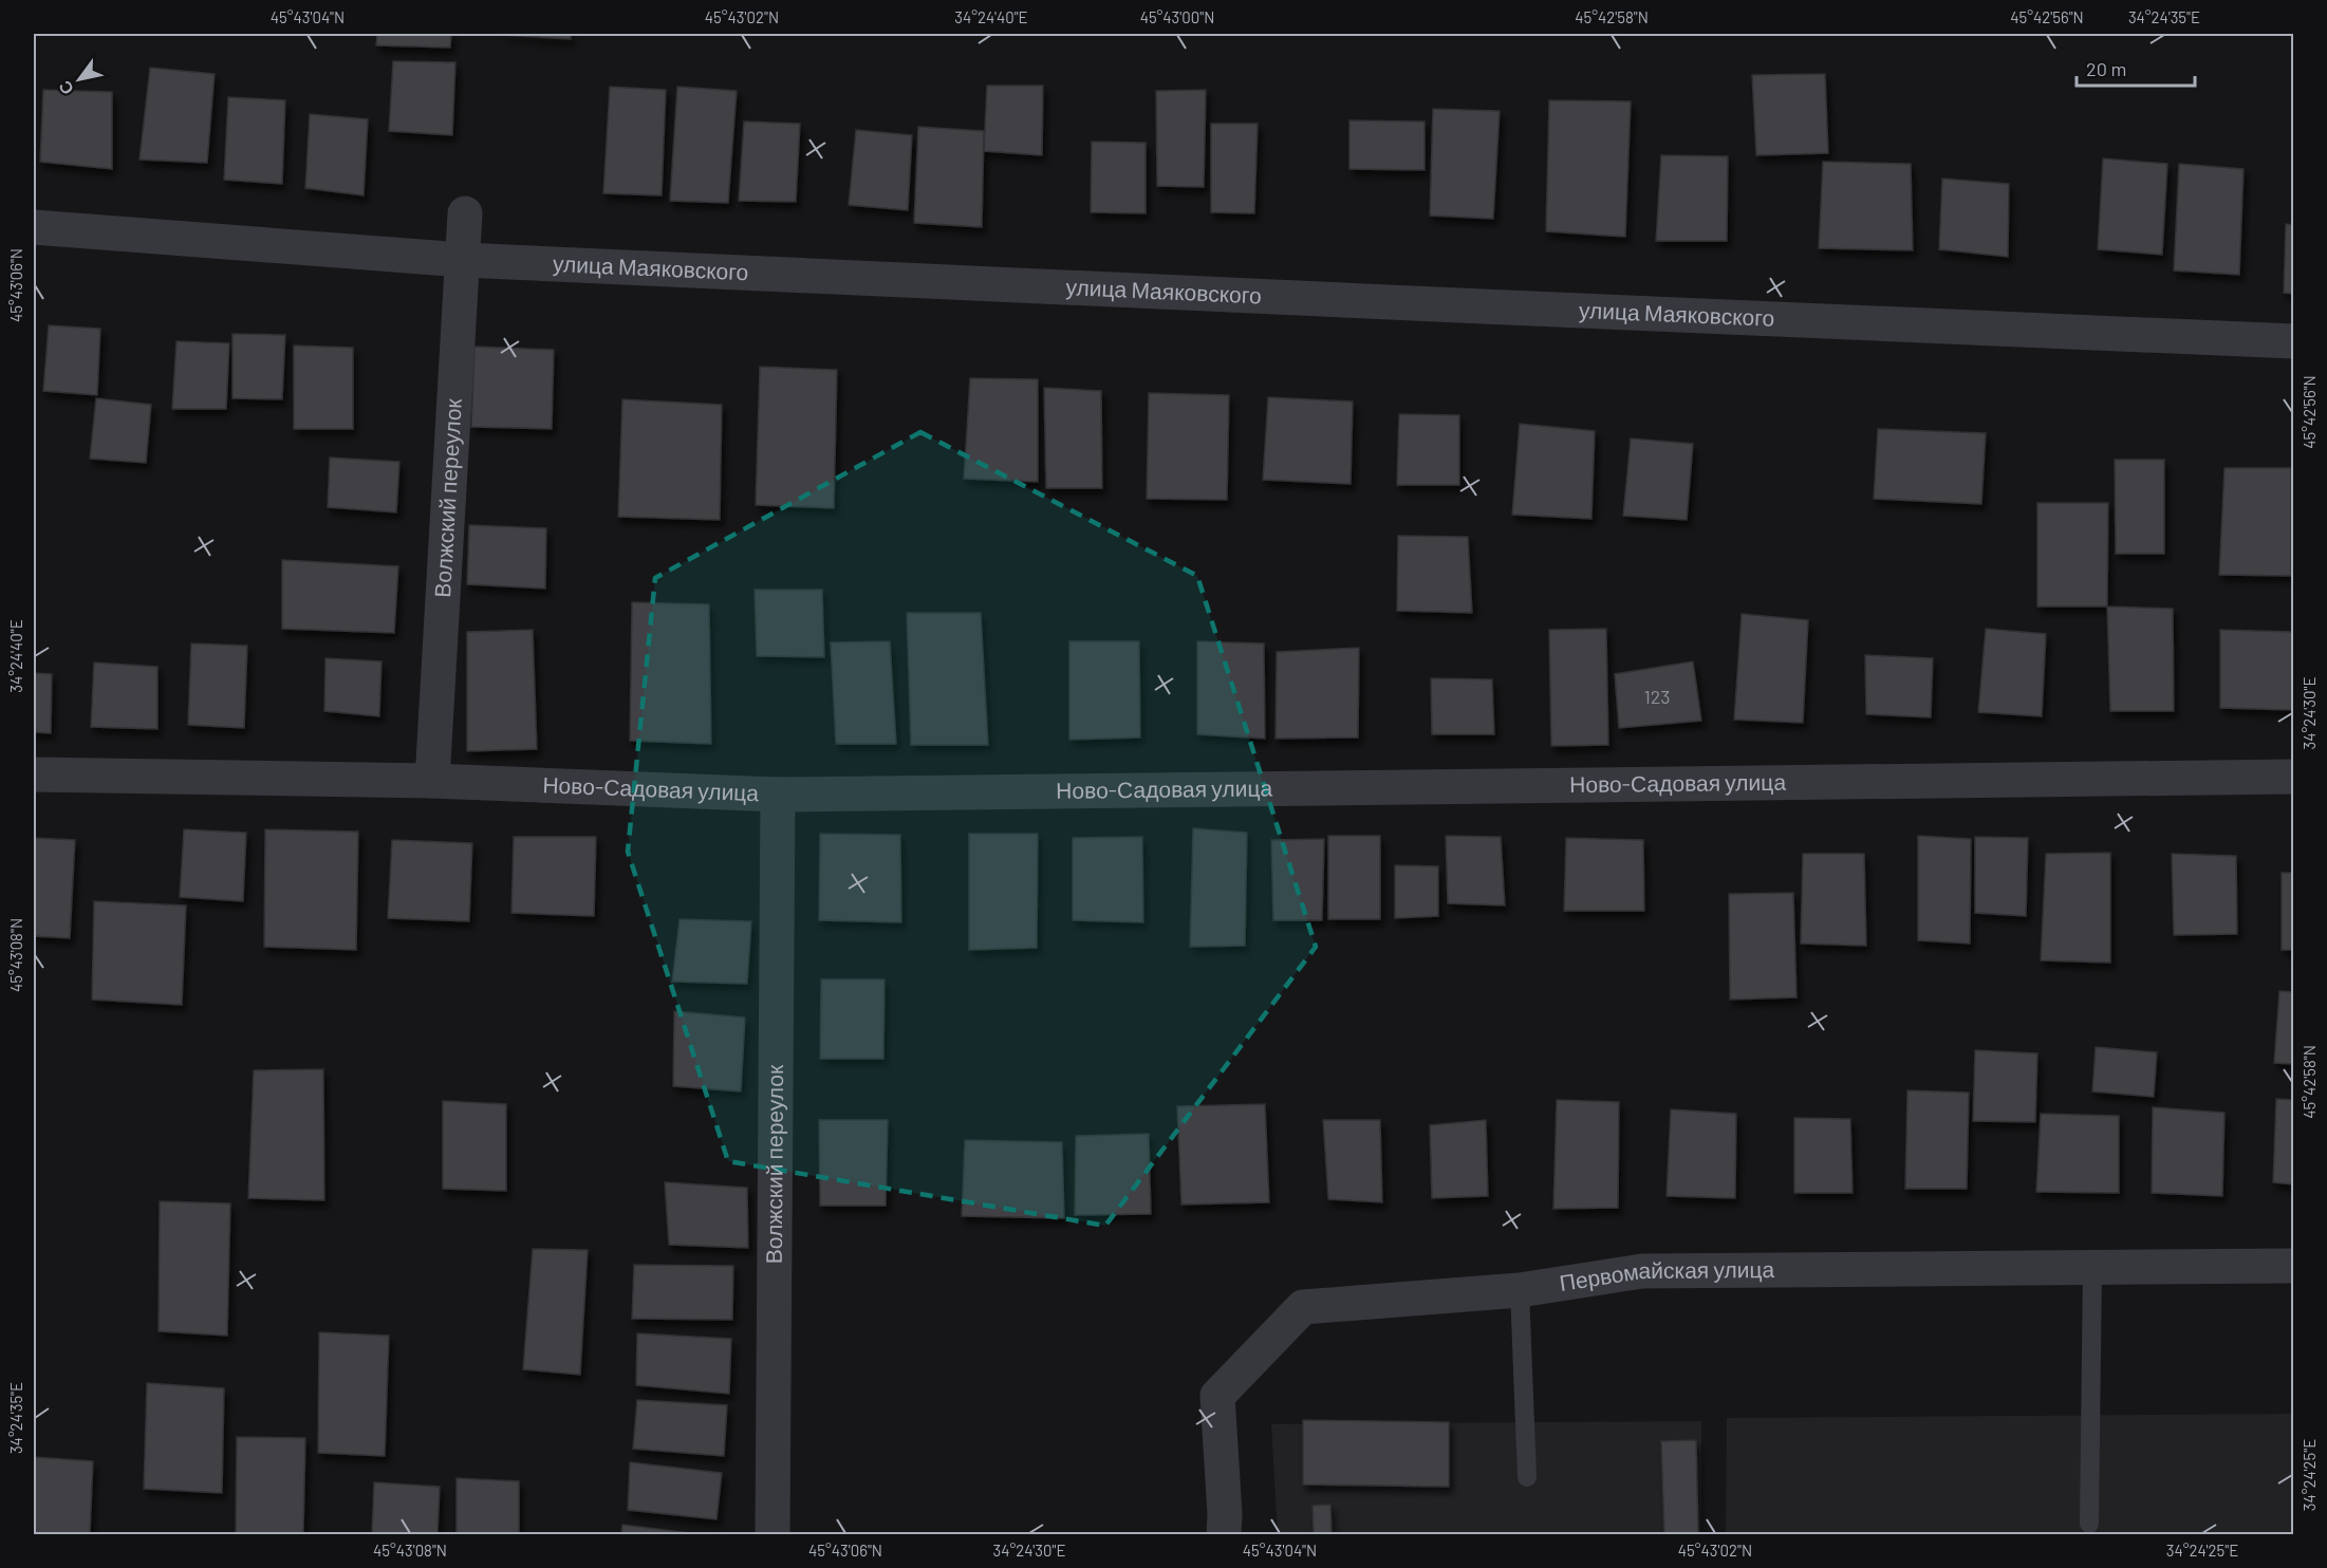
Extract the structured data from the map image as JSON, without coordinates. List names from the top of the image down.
{
  "streets": {
    "street": [
      "улица Маяковского",
      "Волжский переулок",
      "Ново-Садовая улица",
      "Первомайская улица"
    ]
  },
  "crossings": [
    ["улица Маяковского", "Волжский переулок"],
    ["Волжский переулок", "Ново-Садовая улица"]
  ],
  "house_numbers": ["123"],
  "scale_bar": "20 m",
  "north": "bottom left",
  "coordinates": [
    "45°43'04\"N",
    "45°43'02\"N",
    "34°24'40\"E",
    "45°43'00\"N",
    "45°42'58\"N",
    "45°42'56\"N",
    "34°24'35\"E",
    "45°43'06\"N",
    "34°24'30\"E",
    "45°43'08\"N",
    "34°24'25\"E"
  ]
}
